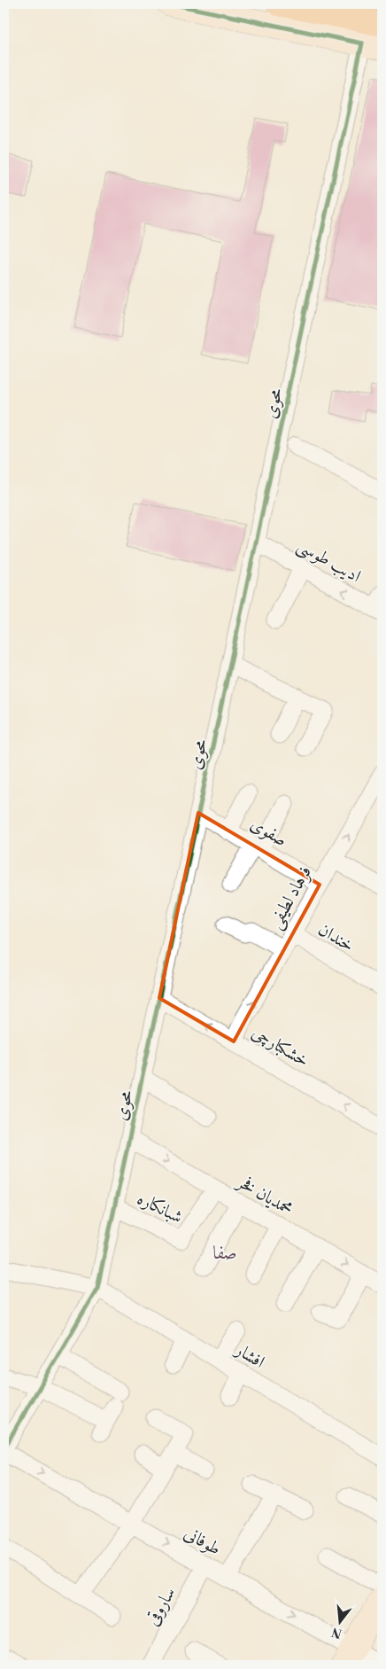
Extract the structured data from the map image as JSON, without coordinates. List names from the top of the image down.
{
  "streets": {
    "street": [
      "محوی",
      "ادیب طوسی",
      "صفوی",
      "فرهاد لطیفی",
      "خندان",
      "خشکبارچی",
      "محمدیان فخر",
      "شبانکاره",
      "افشار",
      "طوفانی",
      "ساروقی"
    ]
  },
  "crossings": [
    ["محوی", "ادیب طوسی"],
    ["محوی", "صفوی"],
    ["محوی", "خشکبارچی"],
    ["محوی", "محمدیان فخر"],
    ["محوی", "شبانکاره"],
    ["محوی", "افشار"],
    ["محوی", "طوفانی"],
    ["صفوی", "فرهاد لطیفی"],
    ["فرهاد لطیفی", "خندان"],
    ["فرهاد لطیفی", "خشکبارچی"],
    ["محمدیان فخر", "شبانکاره"],
    ["طوفانی", "ساروقی"]
  ],
  "one_way": ["فرهاد لطیفی"],
  "districts": ["صفا"],
  "north": "bottom"
}
